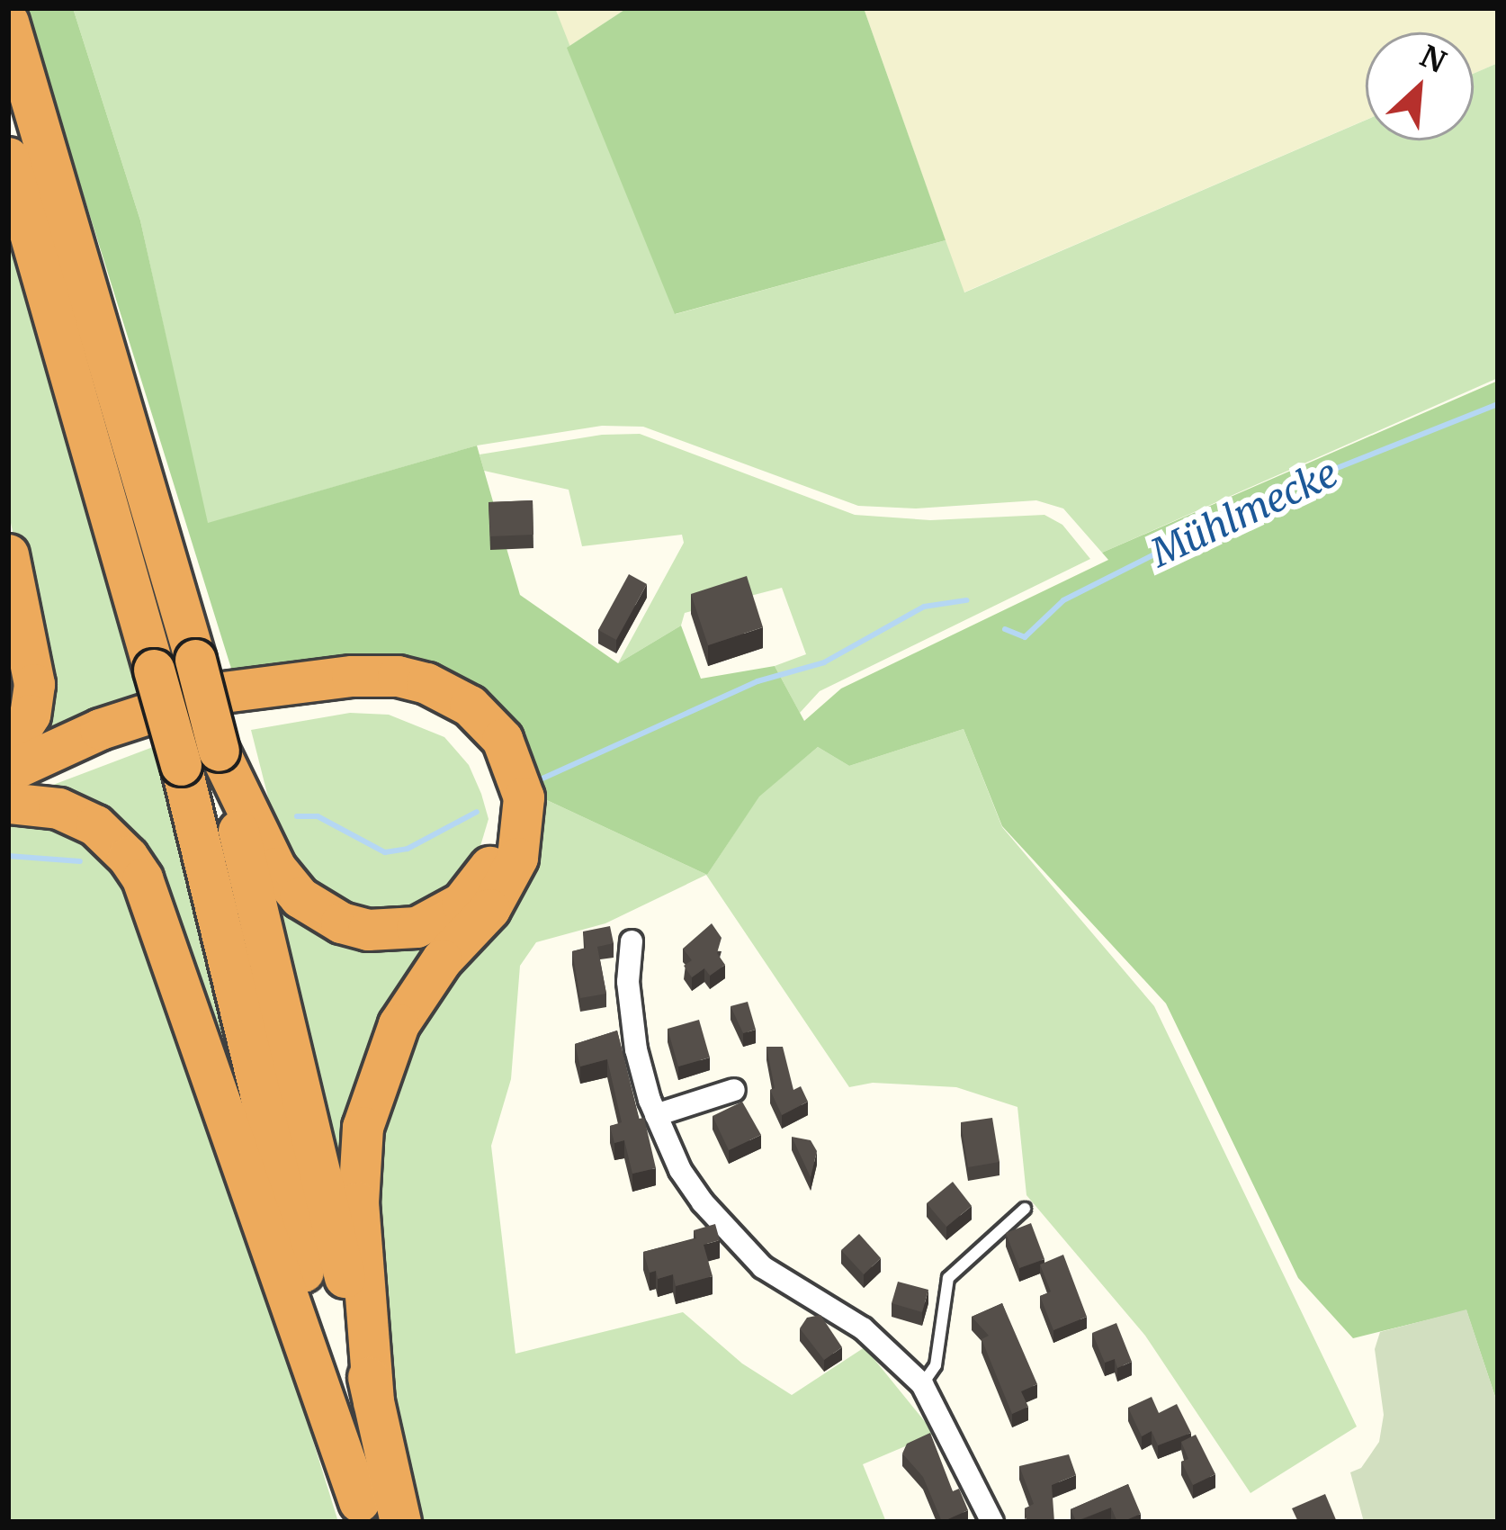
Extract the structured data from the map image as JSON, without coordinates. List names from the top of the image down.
{
  "water": ["Mühlmecke"],
  "north": "top right"
}
